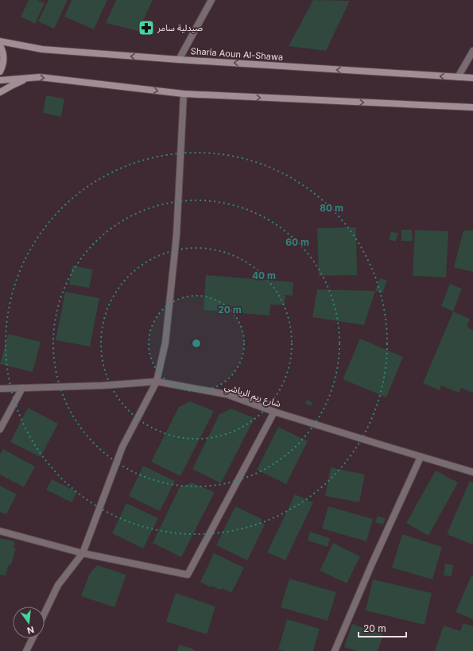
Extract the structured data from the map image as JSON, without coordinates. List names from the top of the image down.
{
  "streets": {
    "main road": ["Sharia Aoun Al-Shawa"],
    "street": ["شارع ريم الرياشي"]
  },
  "places": {
    "pharmacy": ["صيدلية سامر"]
  },
  "scale_bar": "20 m",
  "north": "bottom",
  "rings": [
    "80 m",
    "60 m",
    "40 m",
    "20 m"
  ]
}
